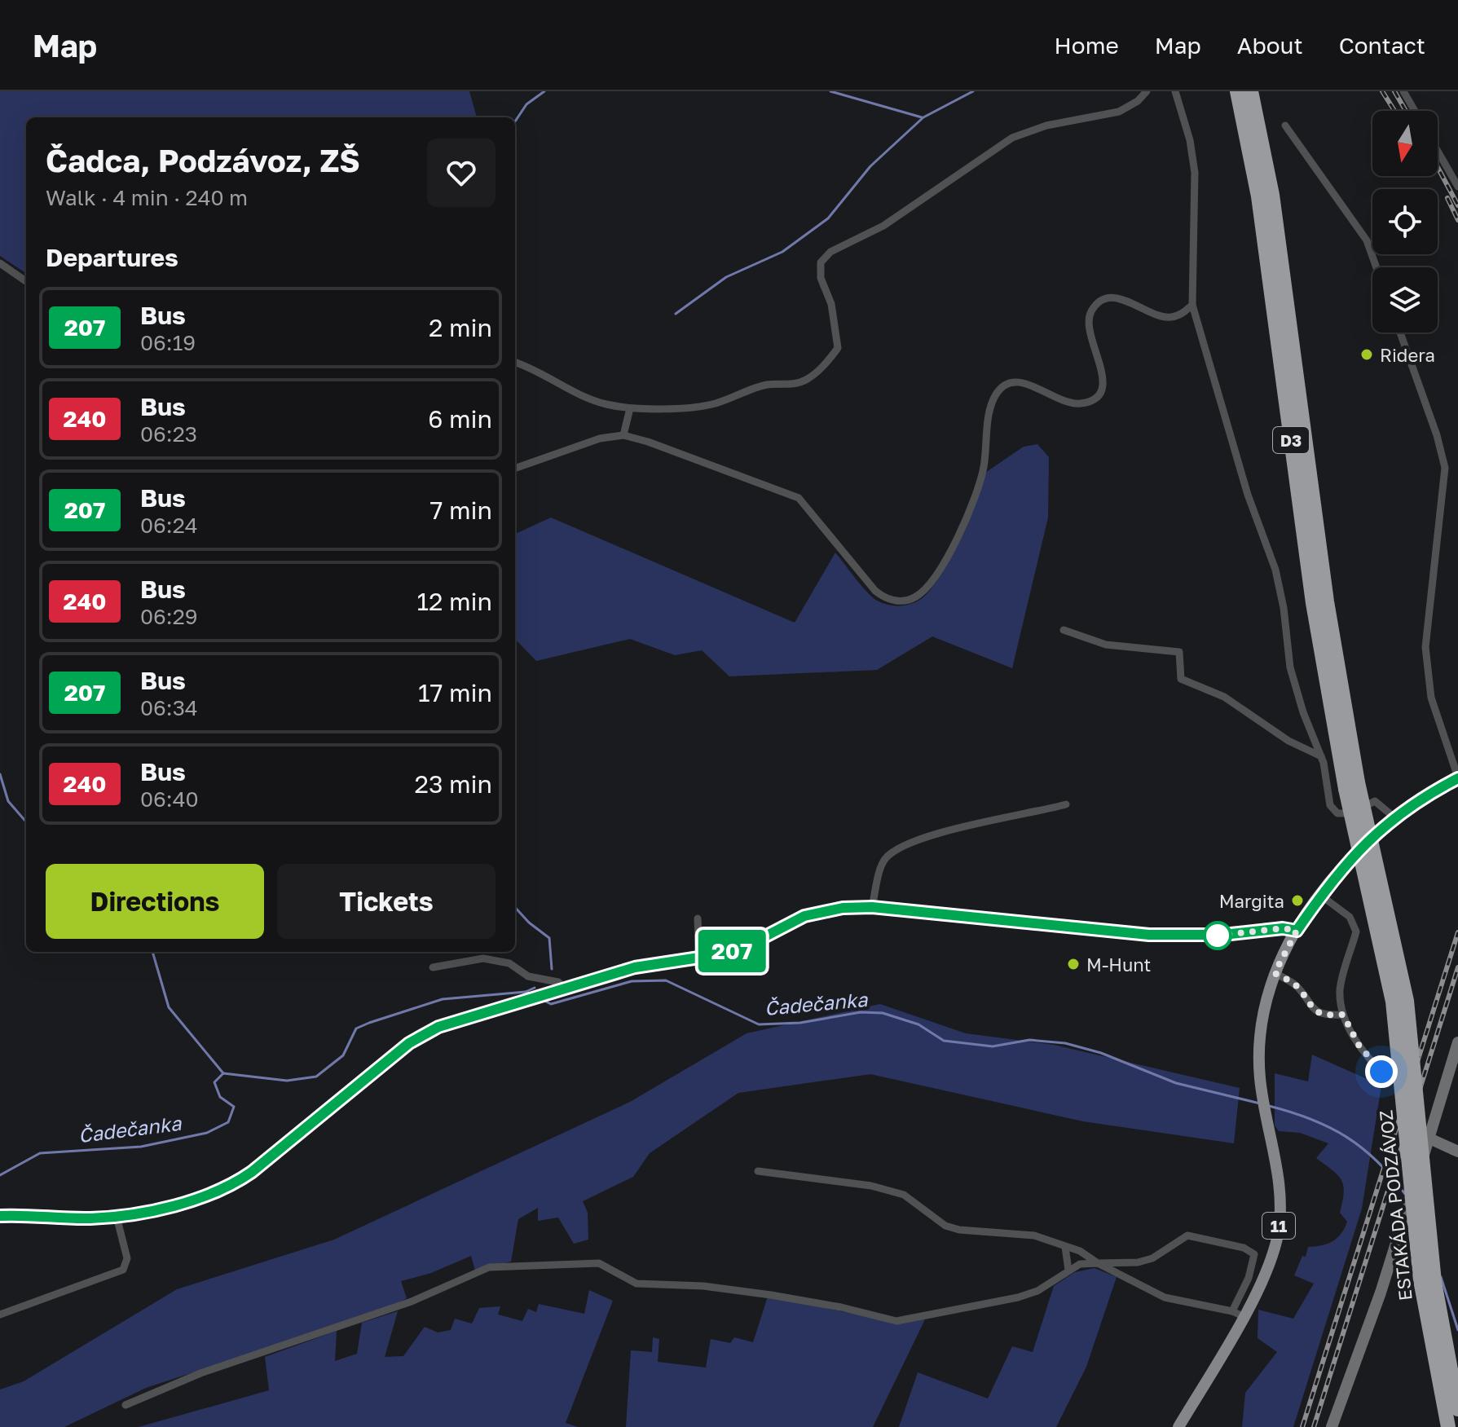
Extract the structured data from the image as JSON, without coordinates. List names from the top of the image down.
{
  "streets": {
    "highway": ["D3", "ESTAKÁDA PODZÁVOZ"],
    "main road": ["11"]
  },
  "crossings": [
    ["D3", "ESTAKÁDA PODZÁVOZ"]
  ],
  "water": ["Čadečanka"],
  "places": ["Ridera", "Margita", "M-Hunt"],
  "lines": ["bus line 207"],
  "north": "bottom",
  "page": {
    "header": "Map",
    "nav": [
      "Home",
      "Map",
      "About",
      "Contact"
    ],
    "on_map": "207",
    "heading": [
      ["Čadca, Podzávoz, ZŠ", "Walk · 4 min · 240 m"],
      "Departures"
    ],
    "list": [
      {
        "mark": "207",
        "name": "Bus",
        "note": "06:19",
        "value": "2 min"
      },
      {
        "mark": "240",
        "name": "Bus",
        "note": "06:23",
        "value": "6 min"
      },
      {
        "mark": "207",
        "name": "Bus",
        "note": "06:24",
        "value": "7 min"
      },
      {
        "mark": "240",
        "name": "Bus",
        "note": "06:29",
        "value": "12 min"
      },
      {
        "mark": "207",
        "name": "Bus",
        "note": "06:34",
        "value": "17 min"
      },
      {
        "mark": "240",
        "name": "Bus",
        "note": "06:40",
        "value": "23 min"
      }
    ],
    "buttons": ["Directions", "Tickets"]
  }
}
